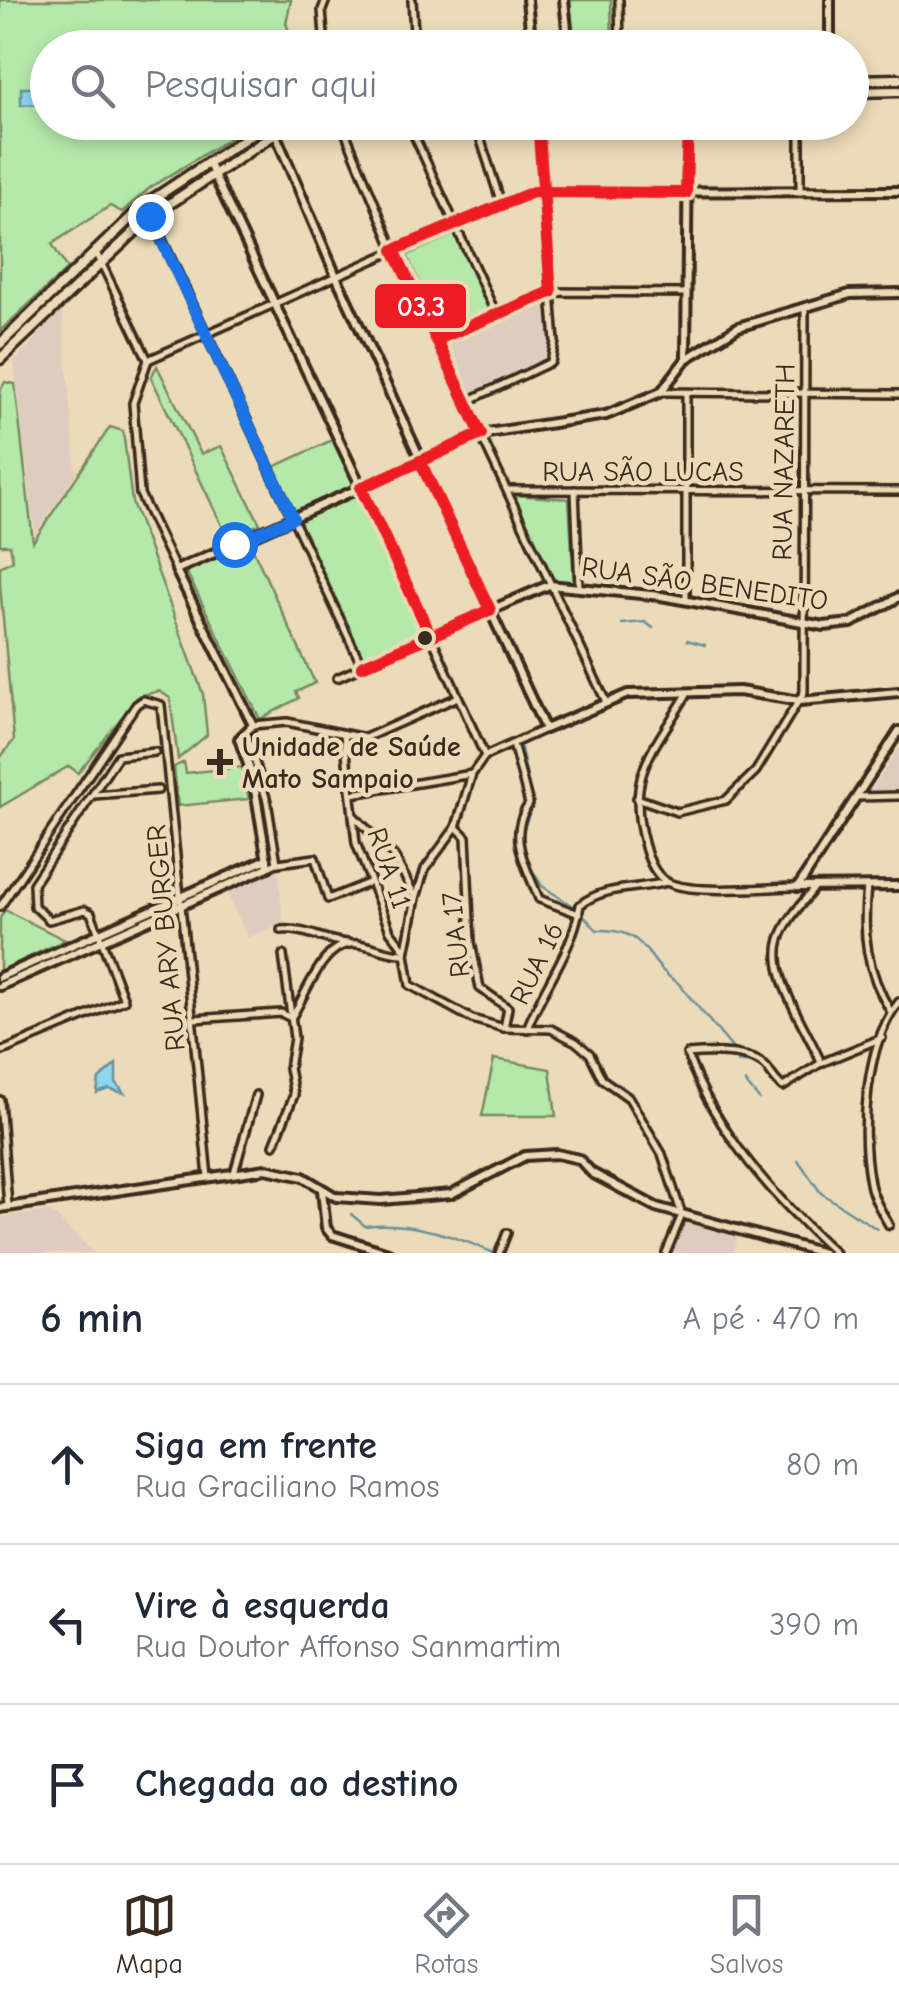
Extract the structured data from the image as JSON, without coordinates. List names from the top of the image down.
{
  "streets": {
    "street": [
      "RUA NAZARETH",
      "RUA SÃO LUCAS",
      "RUA SÃO BENEDITO",
      "RUA 11",
      "RUA 17",
      "RUA ARY BURGER",
      "RUA 16"
    ]
  },
  "crossings": [
    ["RUA NAZARETH", "RUA SÃO LUCAS"],
    ["RUA NAZARETH", "RUA SÃO BENEDITO"],
    ["RUA 11", "RUA 17"]
  ],
  "places": {
    "health": ["Unidade de Saúde Mato Sampaio"]
  },
  "lines": ["transit line 03.3"],
  "page": {
    "search": "Pesquisar aqui",
    "heading": ["6 min", "A pé · 470 m"],
    "list": [
      ["Siga em frente", "Rua Graciliano Ramos", "80 m"],
      ["Vire à esquerda", "Rua Doutor Affonso Sanmartim", "390 m"],
      "Chegada ao destino"
    ],
    "nav": ["Mapa", "Rotas", "Salvos"]
  }
}
